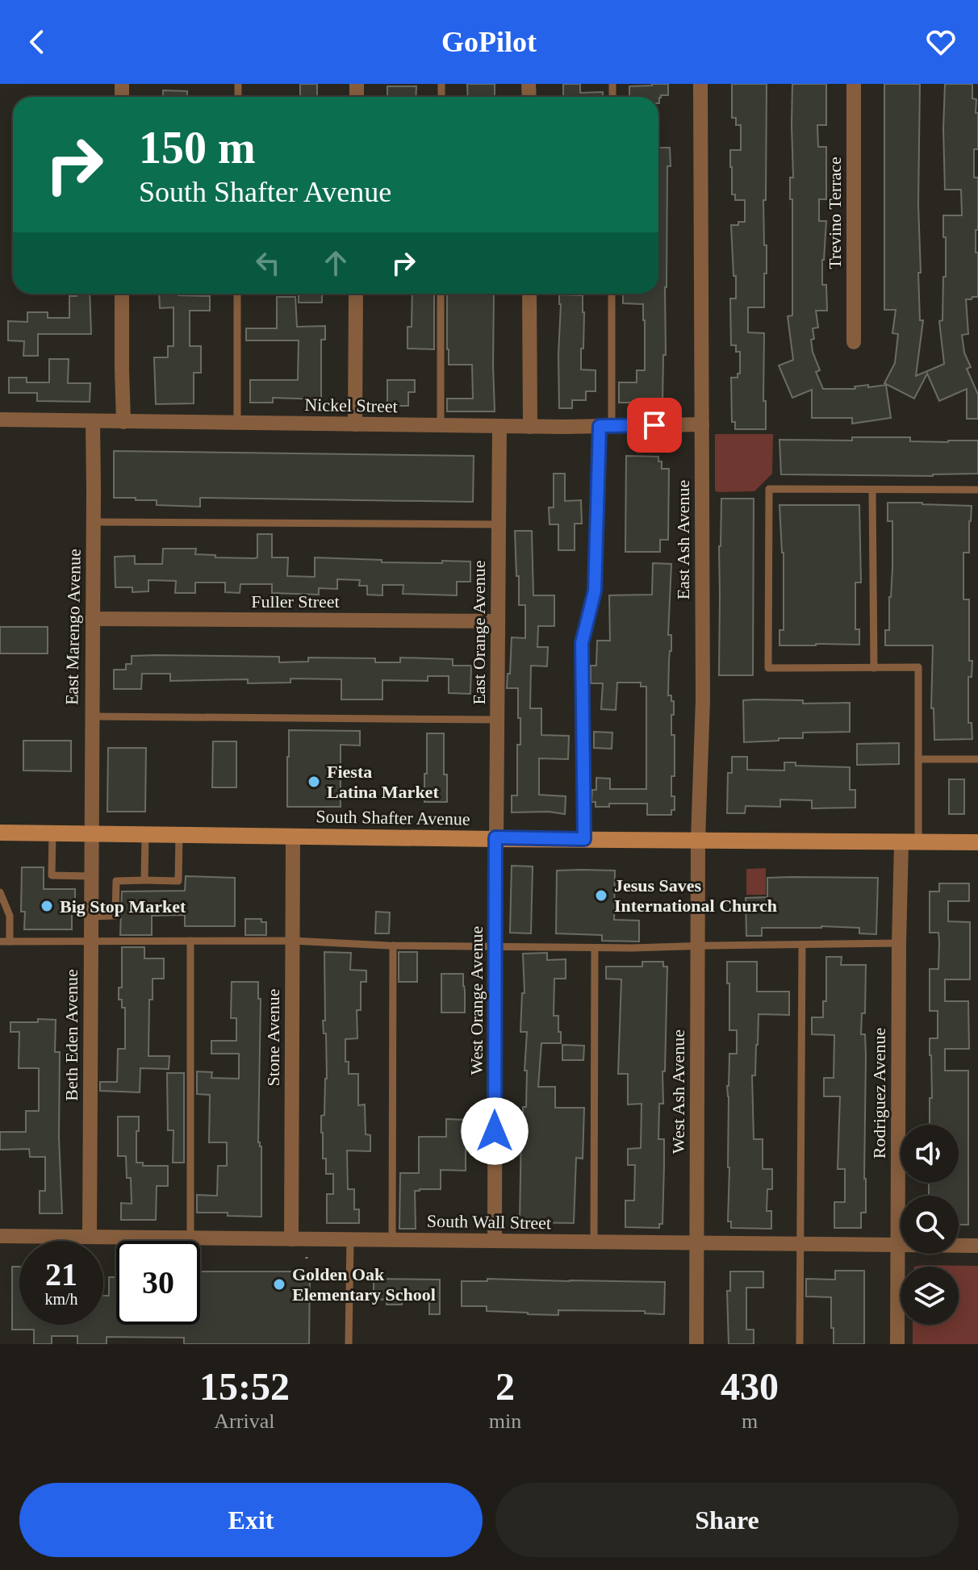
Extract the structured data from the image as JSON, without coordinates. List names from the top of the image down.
{
  "streets": {
    "main road": ["South Shafter Avenue"],
    "street": [
      "Trevino Terrace",
      "Nickel Street",
      "East Ash Avenue",
      "Fuller Street",
      "East Marengo Avenue",
      "East Orange Avenue",
      "West Orange Avenue",
      "Beth Eden Avenue",
      "Stone Avenue",
      "West Ash Avenue",
      "Rodriguez Avenue",
      "South Wall Street"
    ]
  },
  "crossings": [
    ["Nickel Street", "East Ash Avenue"],
    ["Nickel Street", "East Marengo Avenue"],
    ["Nickel Street", "East Orange Avenue"],
    ["East Ash Avenue", "South Shafter Avenue"],
    ["East Ash Avenue", "West Ash Avenue"],
    ["Fuller Street", "East Marengo Avenue"],
    ["Fuller Street", "East Orange Avenue"],
    ["East Marengo Avenue", "South Shafter Avenue"],
    ["East Marengo Avenue", "Beth Eden Avenue"],
    ["East Orange Avenue", "South Shafter Avenue"],
    ["East Orange Avenue", "West Orange Avenue"],
    ["South Shafter Avenue", "West Orange Avenue"],
    ["South Shafter Avenue", "Beth Eden Avenue"],
    ["South Shafter Avenue", "Stone Avenue"],
    ["South Shafter Avenue", "West Ash Avenue"],
    ["South Shafter Avenue", "Rodriguez Avenue"],
    ["West Orange Avenue", "South Wall Street"],
    ["Beth Eden Avenue", "South Wall Street"],
    ["Stone Avenue", "South Wall Street"],
    ["West Ash Avenue", "South Wall Street"],
    ["Rodriguez Avenue", "South Wall Street"]
  ],
  "places": [
    "Fiesta Latina Market",
    "Jesus Saves International Church",
    "Big Stop Market",
    "Golden Oak Elementary School"
  ],
  "page": {
    "header": "GoPilot",
    "turn": ["150 m", "South Shafter Avenue"],
    "speed": "21 km/h",
    "limit": "30",
    "eta": [
      "15:52",
      "Arrival",
      "2",
      "min",
      "430",
      "m"
    ],
    "buttons": ["Exit", "Share"]
  }
}
